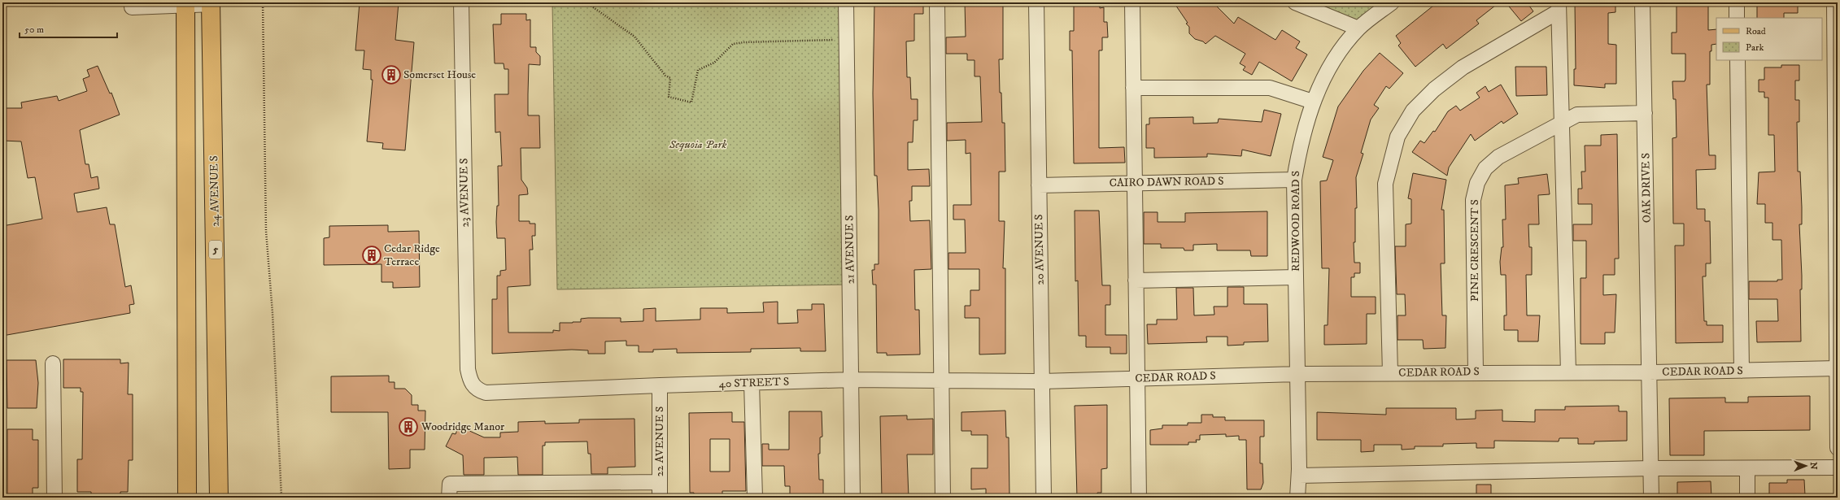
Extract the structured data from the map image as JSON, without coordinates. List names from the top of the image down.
{
  "streets": {
    "main road": ["24 AVENUE S", "5"],
    "street": [
      "CAIRO DAWN ROAD S",
      "OAK DRIVE S",
      "23 AVENUE S",
      "REDWOOD ROAD S",
      "21 AVENUE S",
      "20 AVENUE S",
      "PINE CRESCENT S",
      "CEDAR ROAD S",
      "40 STREET S",
      "22 AVENUE S"
    ]
  },
  "crossings": [
    ["CAIRO DAWN ROAD S", "REDWOOD ROAD S"],
    ["CAIRO DAWN ROAD S", "20 AVENUE S"],
    ["OAK DRIVE S", "PINE CRESCENT S"],
    ["OAK DRIVE S", "CEDAR ROAD S"],
    ["23 AVENUE S", "40 STREET S"],
    ["REDWOOD ROAD S", "CEDAR ROAD S"],
    ["21 AVENUE S", "40 STREET S"],
    ["20 AVENUE S", "CEDAR ROAD S"],
    ["20 AVENUE S", "40 STREET S"],
    ["PINE CRESCENT S", "CEDAR ROAD S"],
    ["CEDAR ROAD S", "40 STREET S"],
    ["40 STREET S", "22 AVENUE S"]
  ],
  "parks": ["Sequoia Park"],
  "places": {
    "building": ["Somerset House", "Cedar Ridge Terrace", "Woodridge Manor"]
  },
  "legend": ["Road", "Park"],
  "scale_bar": "50 m",
  "north": "right"
}
